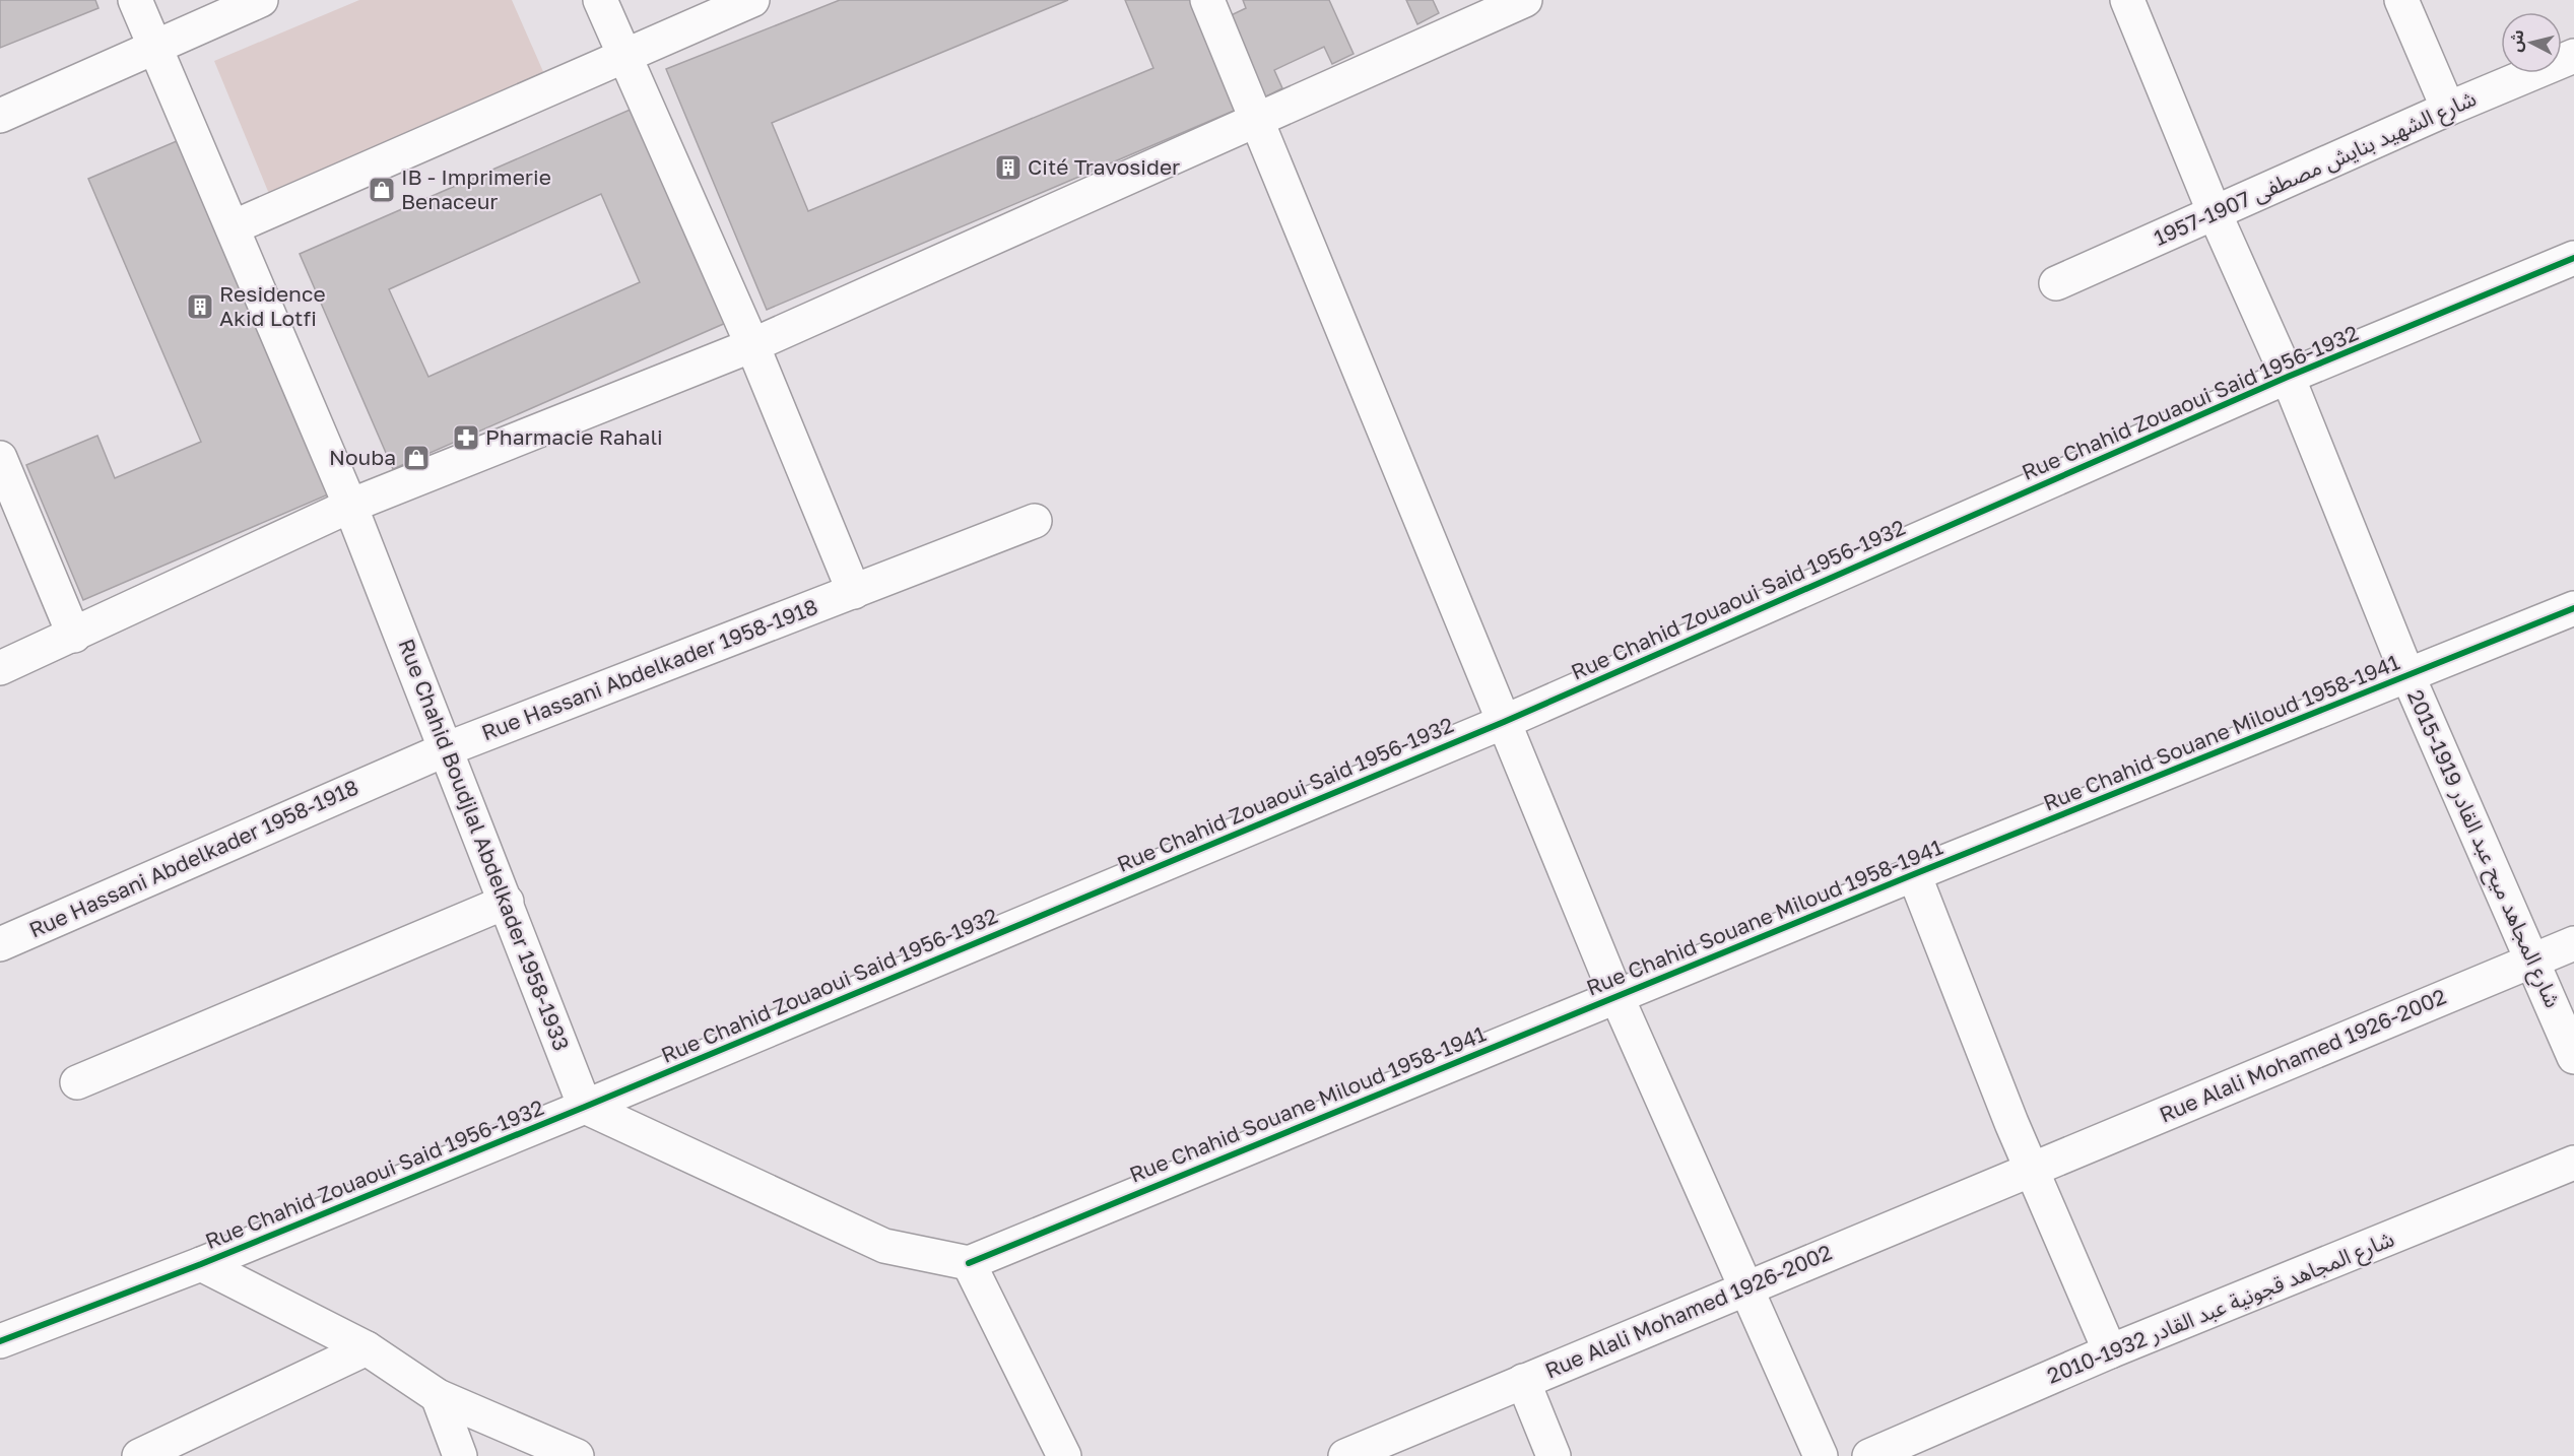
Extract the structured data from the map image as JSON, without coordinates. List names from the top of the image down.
{
  "streets": {
    "street": [
      "شارع الشهيد بنايش مصطفى 1907-1957",
      "Rue Chahid Zouaoui Said 1956-1932",
      "Rue Hassani Abdelkader 1958-1918",
      "Rue Chahid Souane Miloud 1958-1941",
      "Rue Chahid Boudjlal Abdelkader 1958-1933",
      "شارع المجاهد ميح عبد القادر 1919-2015",
      "Rue Alali Mohamed 1926-2002",
      "شارع المجاهد قجونية عبد القادر 1932-2010"
    ]
  },
  "crossings": [
    ["شارع الشهيد بنايش مصطفى 1907-1957", "شارع المجاهد ميح عبد القادر 1919-2015"],
    ["Rue Chahid Zouaoui Said 1956-1932", "Rue Chahid Boudjlal Abdelkader 1958-1933"],
    ["Rue Chahid Zouaoui Said 1956-1932", "شارع المجاهد ميح عبد القادر 1919-2015"],
    ["Rue Hassani Abdelkader 1958-1918", "Rue Chahid Boudjlal Abdelkader 1958-1933"],
    ["Rue Chahid Souane Miloud 1958-1941", "شارع المجاهد ميح عبد القادر 1919-2015"],
    ["شارع المجاهد ميح عبد القادر 1919-2015", "Rue Alali Mohamed 1926-2002"]
  ],
  "places": {
    "building": ["Cité Travosider", "Residence Akid Lotfi"],
    "shop": ["IB - Imprimerie Benaceur", "Nouba"],
    "pharmacy": ["Pharmacie Rahali"]
  },
  "north": "left"
}
